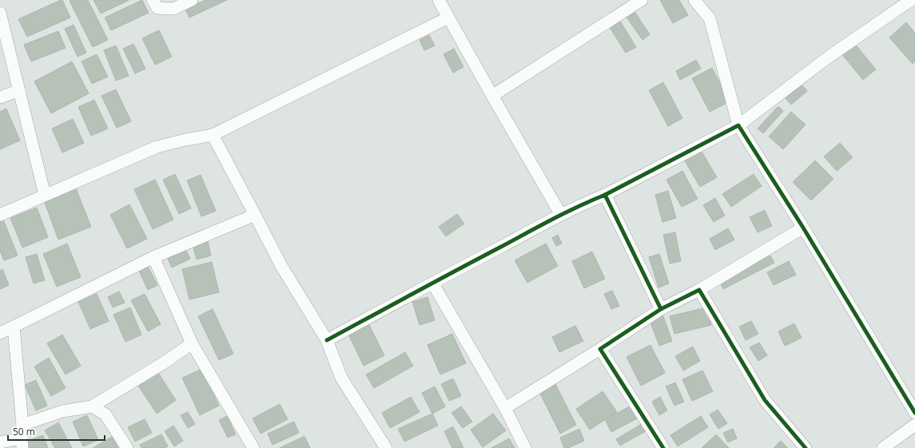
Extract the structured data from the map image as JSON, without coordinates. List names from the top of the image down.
{
  "scale_bar": "50 m"
}
